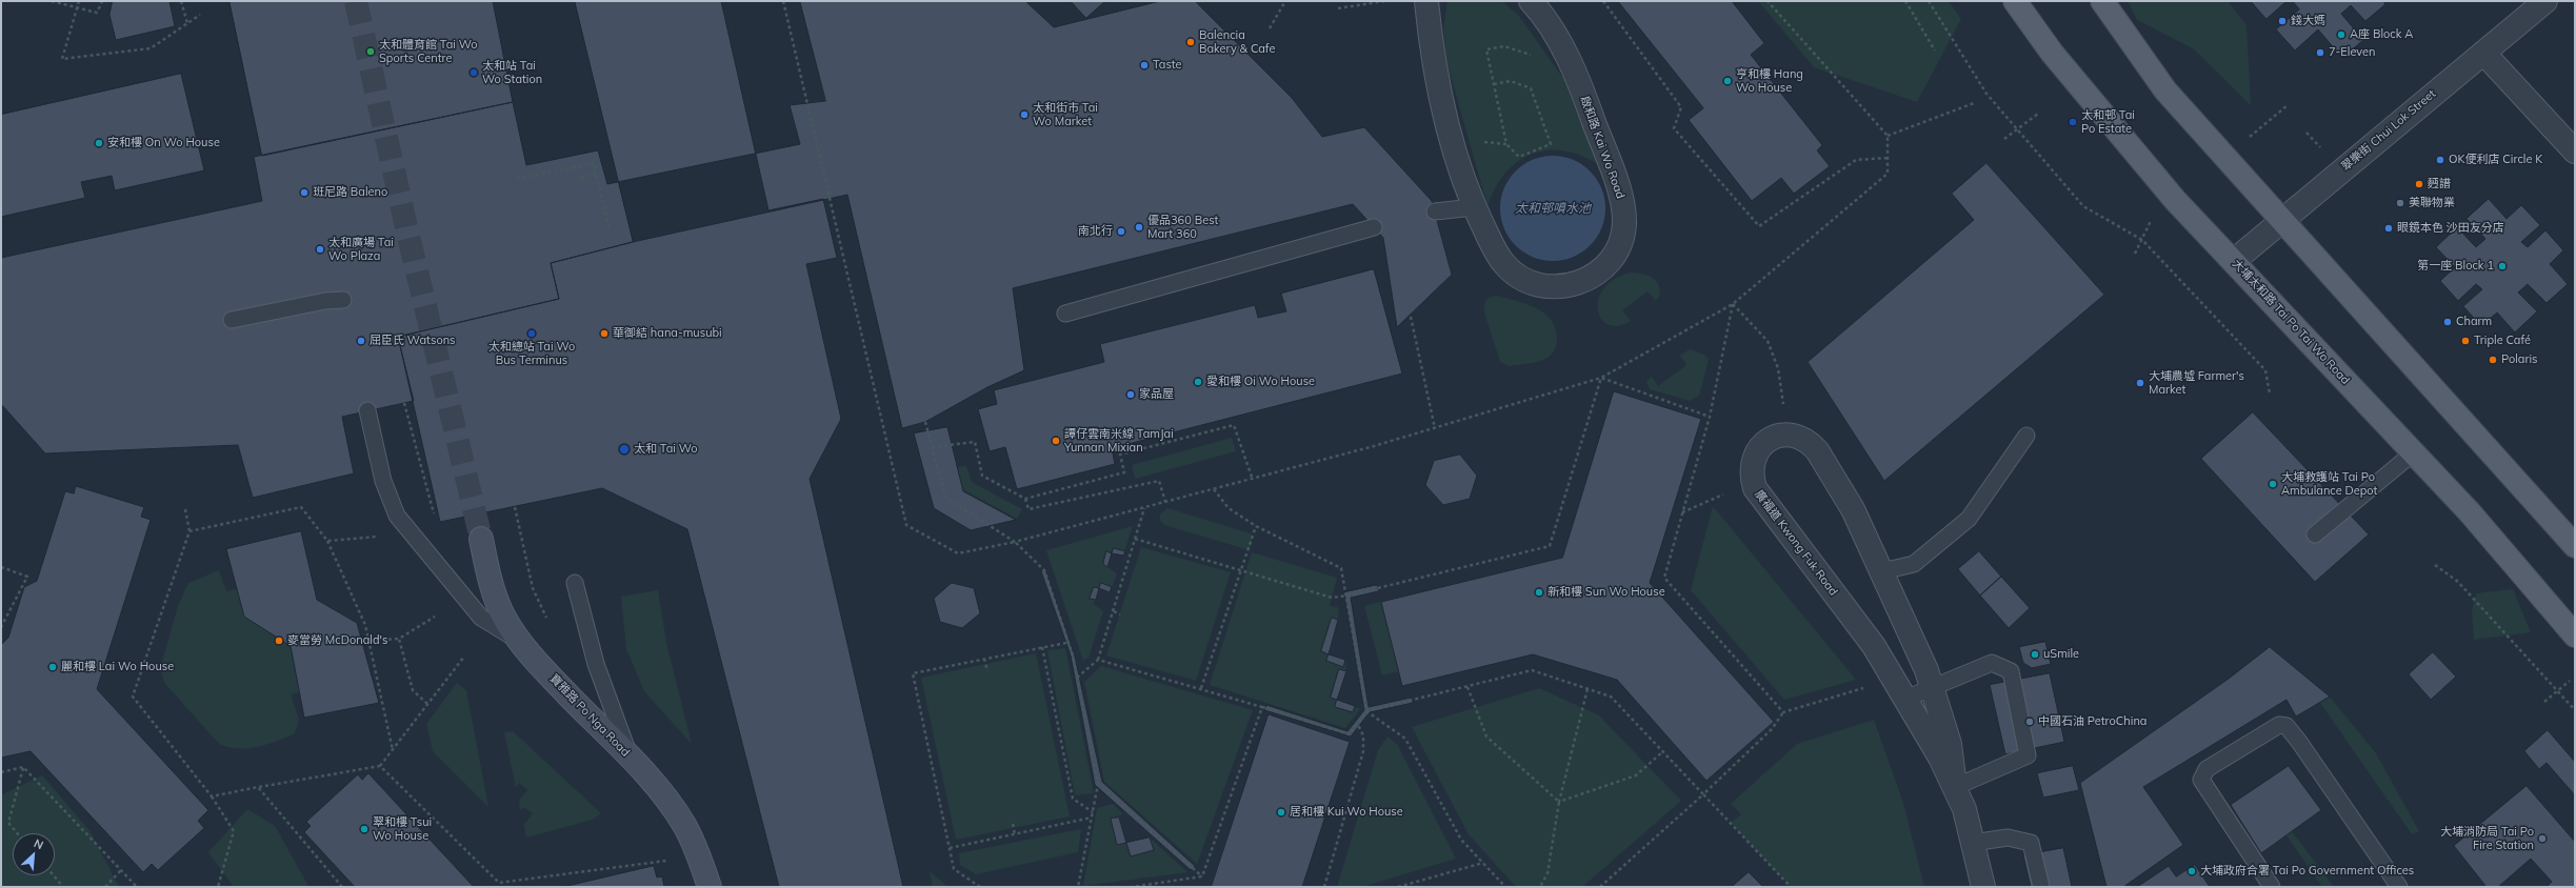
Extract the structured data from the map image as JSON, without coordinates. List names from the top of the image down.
{
  "streets": {
    "main road": ["大埔太和路 Tai Po Tai Wo Road"],
    "street": [
      "翠樂街 Chui Lok Street",
      "啟和路 Kai Wo Road",
      "廣福道 Kwong Fuk Road",
      "寶雅路 Po Nga Road"
    ]
  },
  "crossings": [
    ["翠樂街 Chui Lok Street", "大埔太和路 Tai Po Tai Wo Road"]
  ],
  "water": ["太和邨噴水池"],
  "places": [
    "錢大媽",
    "A座 Block A",
    "Balencia Bakery & Cafe",
    "太和體育館 Tai Wo Sports Centre",
    "7-Eleven",
    "Taste",
    "太和站 Tai Wo Station",
    "亨和樓 Hang Wo House",
    "太和街市 Tai Wo Market",
    "太和邨 Tai Po Estate",
    "安和樓 On Wo House",
    "OK便利店 Circle K",
    "麪譜",
    "班尼路 Baleno",
    "美聯物業",
    "優品360 Best Mart 360",
    "眼鏡本色 沙田友分店",
    "南北行",
    "太和廣場 Tai Wo Plaza",
    "第一座 Block 1",
    "Charm",
    "太和總站 Tai Wo Bus Terminus",
    "華御結 hana-musubi",
    "屈臣氏 Watsons",
    "Triple Café",
    "Polaris",
    "愛和樓 Oi Wo House",
    "大埔農墟 Farmer's Market",
    "家品屋",
    "譚仔雲南米線 TamJai Yunnan Mixian",
    "太和 Tai Wo",
    "大埔救護站 Tai Po Ambulance Depot",
    "新和樓 Sun Wo House",
    "麥當勞 McDonald's",
    "uSmile",
    "麗和樓 Lai Wo House",
    "中國石油 PetroChina",
    "居和樓 Kui Wo House",
    "翠和樓 Tsui Wo House",
    "大埔消防局 Tai Po Fire Station",
    "大埔政府合署 Tai Po Government Offices"
  ],
  "north": "top right"
}
